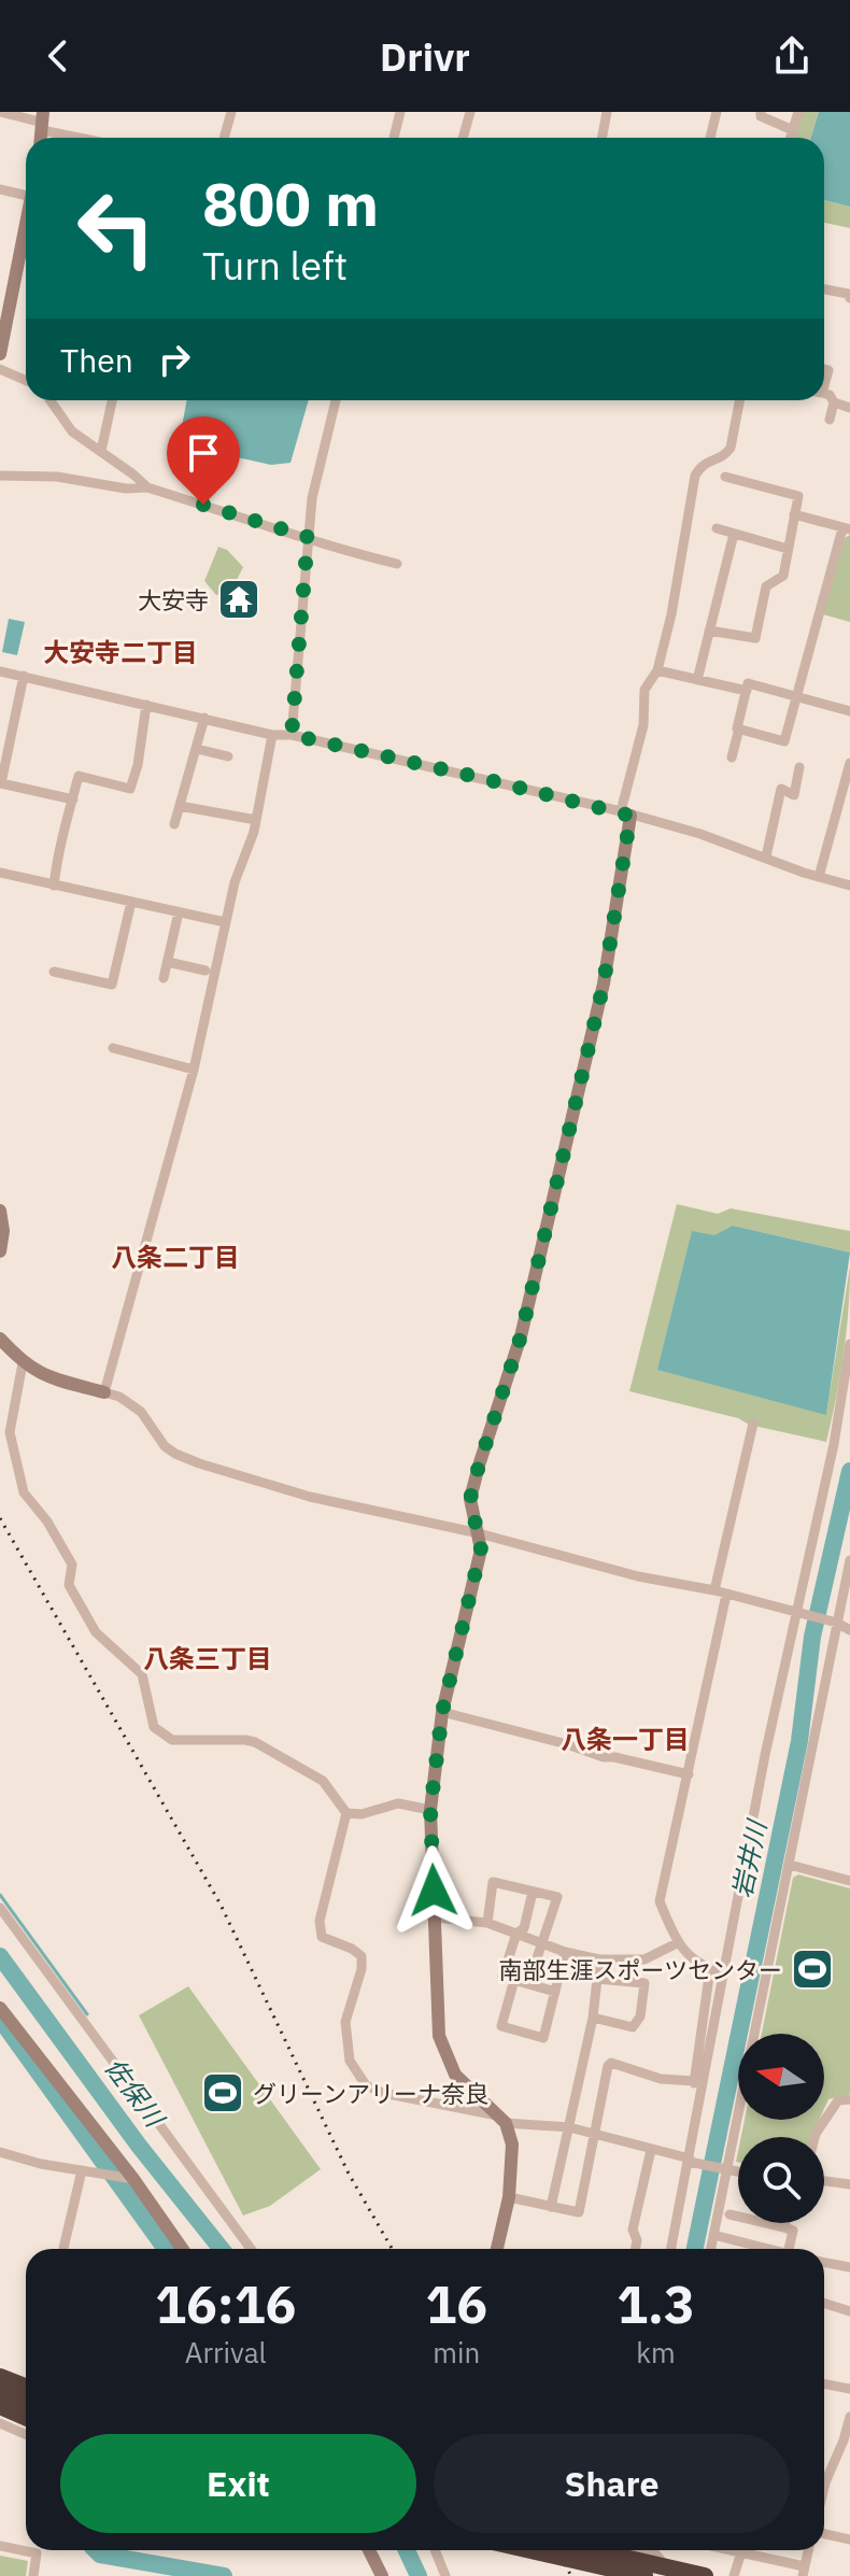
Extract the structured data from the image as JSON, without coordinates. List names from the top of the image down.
{
  "districts": [
    "大安寺二丁目",
    "八条二丁目",
    "八条三丁目",
    "八条一丁目"
  ],
  "water": ["岩井川", "佐保川"],
  "places": {
    "temple": ["大安寺"],
    "sports": ["南部生涯スポーツセンター", "グリーンアリーナ奈良"]
  },
  "north": "left",
  "page": {
    "header": "Drivr",
    "turn": ["800 m", "Turn left"],
    "then": "Then",
    "eta": [
      "16:16",
      "Arrival",
      "16",
      "min",
      "1.3",
      "km"
    ],
    "buttons": ["Exit", "Share"]
  }
}
